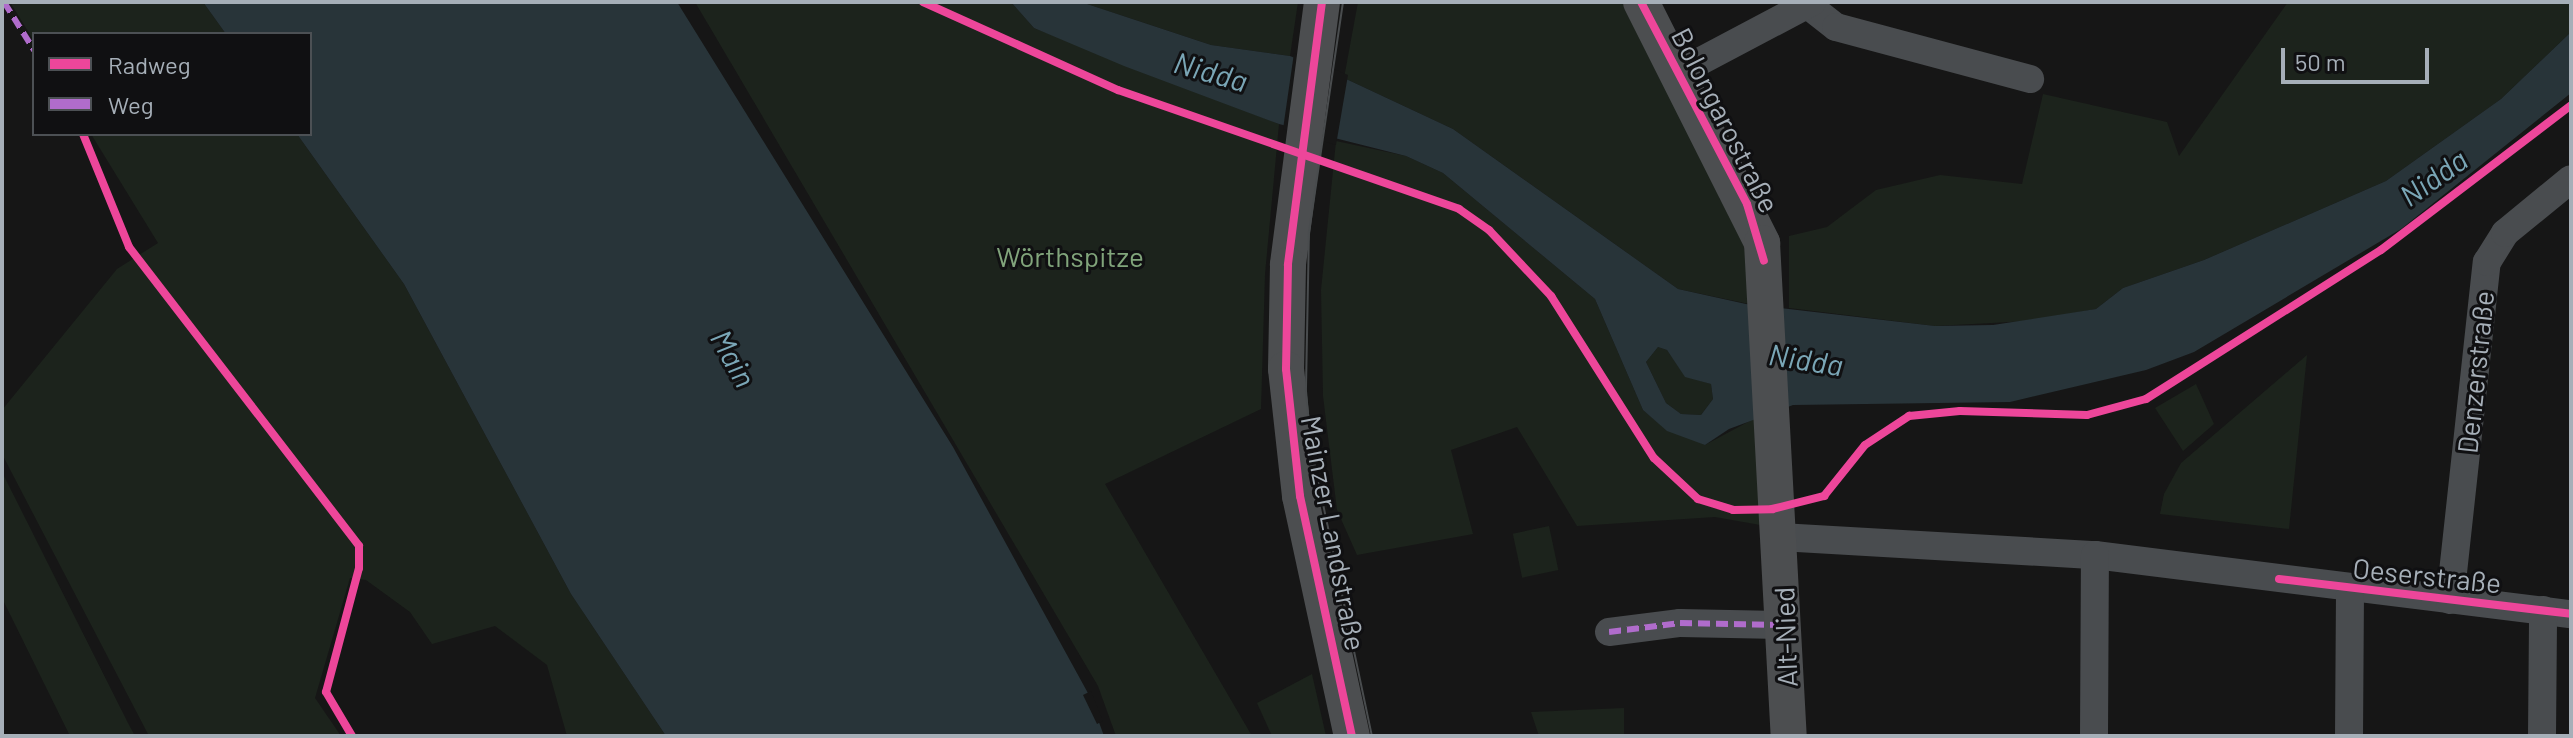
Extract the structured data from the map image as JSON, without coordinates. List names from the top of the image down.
{
  "streets": {
    "main road": ["Bolongarostraße", "Mainzer Landstraße", "Alt-Nied"],
    "street": ["Denzerstraße", "Oeserstraße"]
  },
  "crossings": [
    ["Bolongarostraße", "Oeserstraße"],
    ["Bolongarostraße", "Alt-Nied"],
    ["Denzerstraße", "Oeserstraße"],
    ["Oeserstraße", "Alt-Nied"]
  ],
  "water": ["Nidda", "Main"],
  "parks": ["Wörthspitze"],
  "legend": ["Radweg", "Weg"],
  "scale_bar": "50 m"
}
